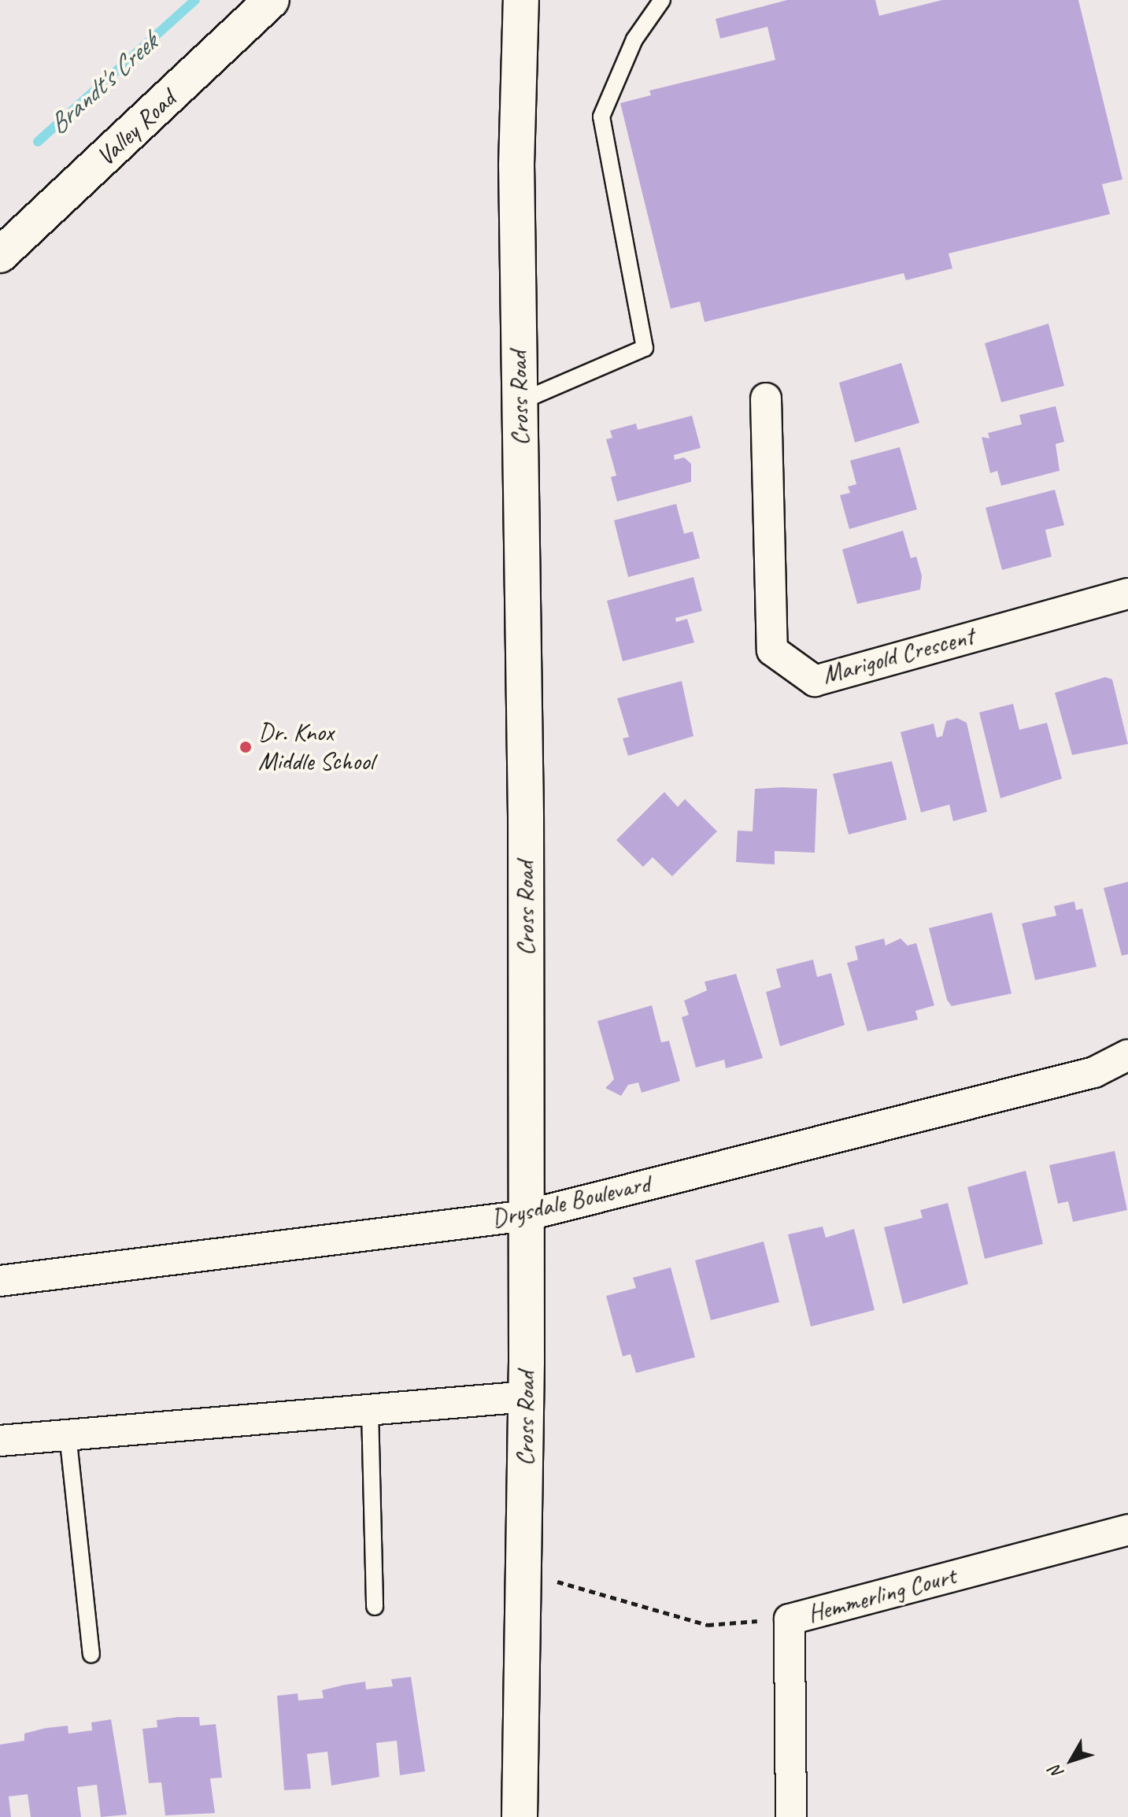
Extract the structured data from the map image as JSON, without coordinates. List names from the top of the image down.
{
  "streets": {
    "street": [
      "Valley Road",
      "Cross Road",
      "Marigold Crescent",
      "Drysdale Boulevard",
      "Hemmerling Court"
    ]
  },
  "crossings": [
    ["Cross Road", "Drysdale Boulevard"]
  ],
  "water": ["Brandt's Creek"],
  "places": ["Dr. Knox Middle School"],
  "north": "bottom left"
}
